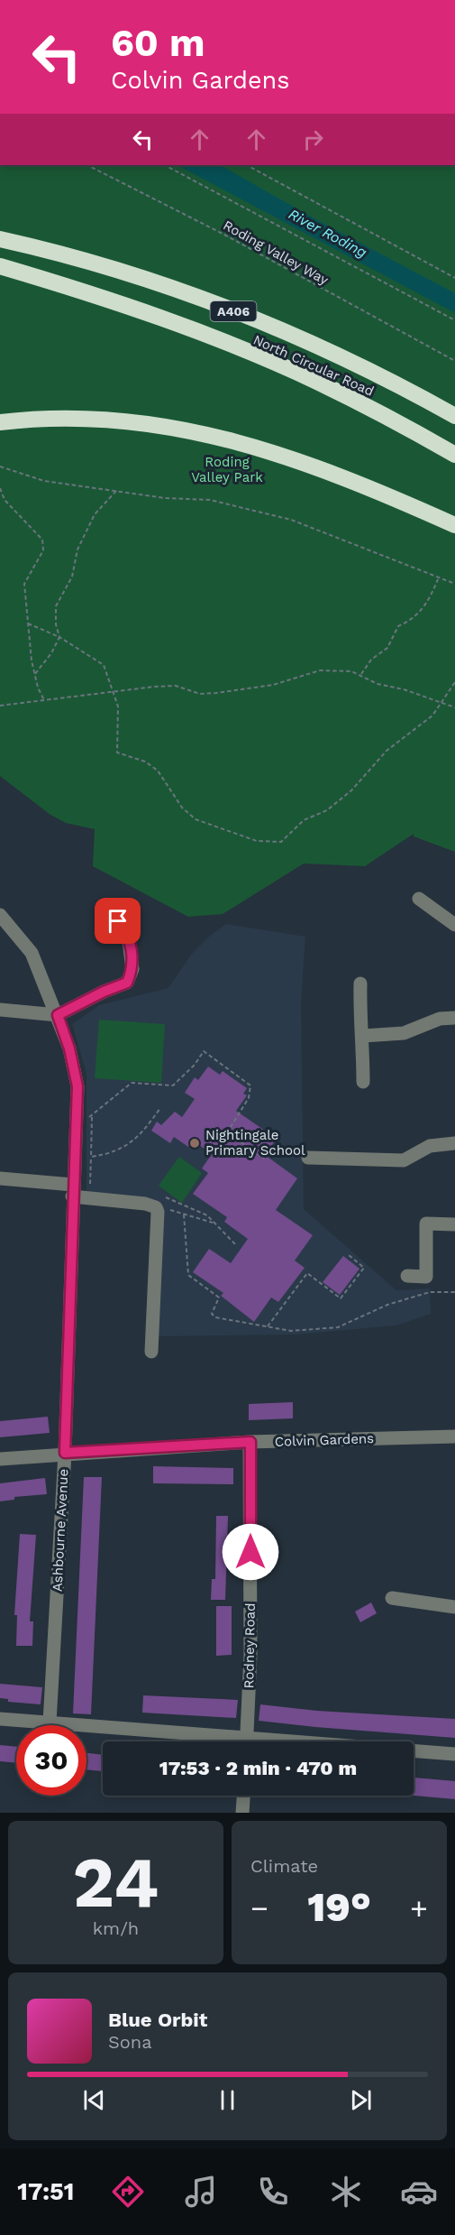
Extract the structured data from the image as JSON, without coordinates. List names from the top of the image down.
{
  "streets": {
    "highway": ["A406", "North Circular Road"],
    "street": ["Colvin Gardens", "Ashbourne Avenue", "Rodney Road"],
    "path": ["Roding Valley Way"]
  },
  "crossings": [
    ["Colvin Gardens", "Ashbourne Avenue"],
    ["Colvin Gardens", "Rodney Road"]
  ],
  "water": ["River Roding"],
  "parks": ["Roding Valley Park"],
  "places": ["Nightingale Primary School"],
  "page": {
    "turn": ["60 m", "Colvin Gardens"],
    "limit": "30",
    "trip": "17:53 · 2 min · 470 m",
    "tile": [
      ["24", "km/h"],
      "Climate"
    ],
    "heat": ["−", "19°", "+"],
    "song": ["Blue Orbit", "Sona"],
    "tabs": "17:51"
  }
}
